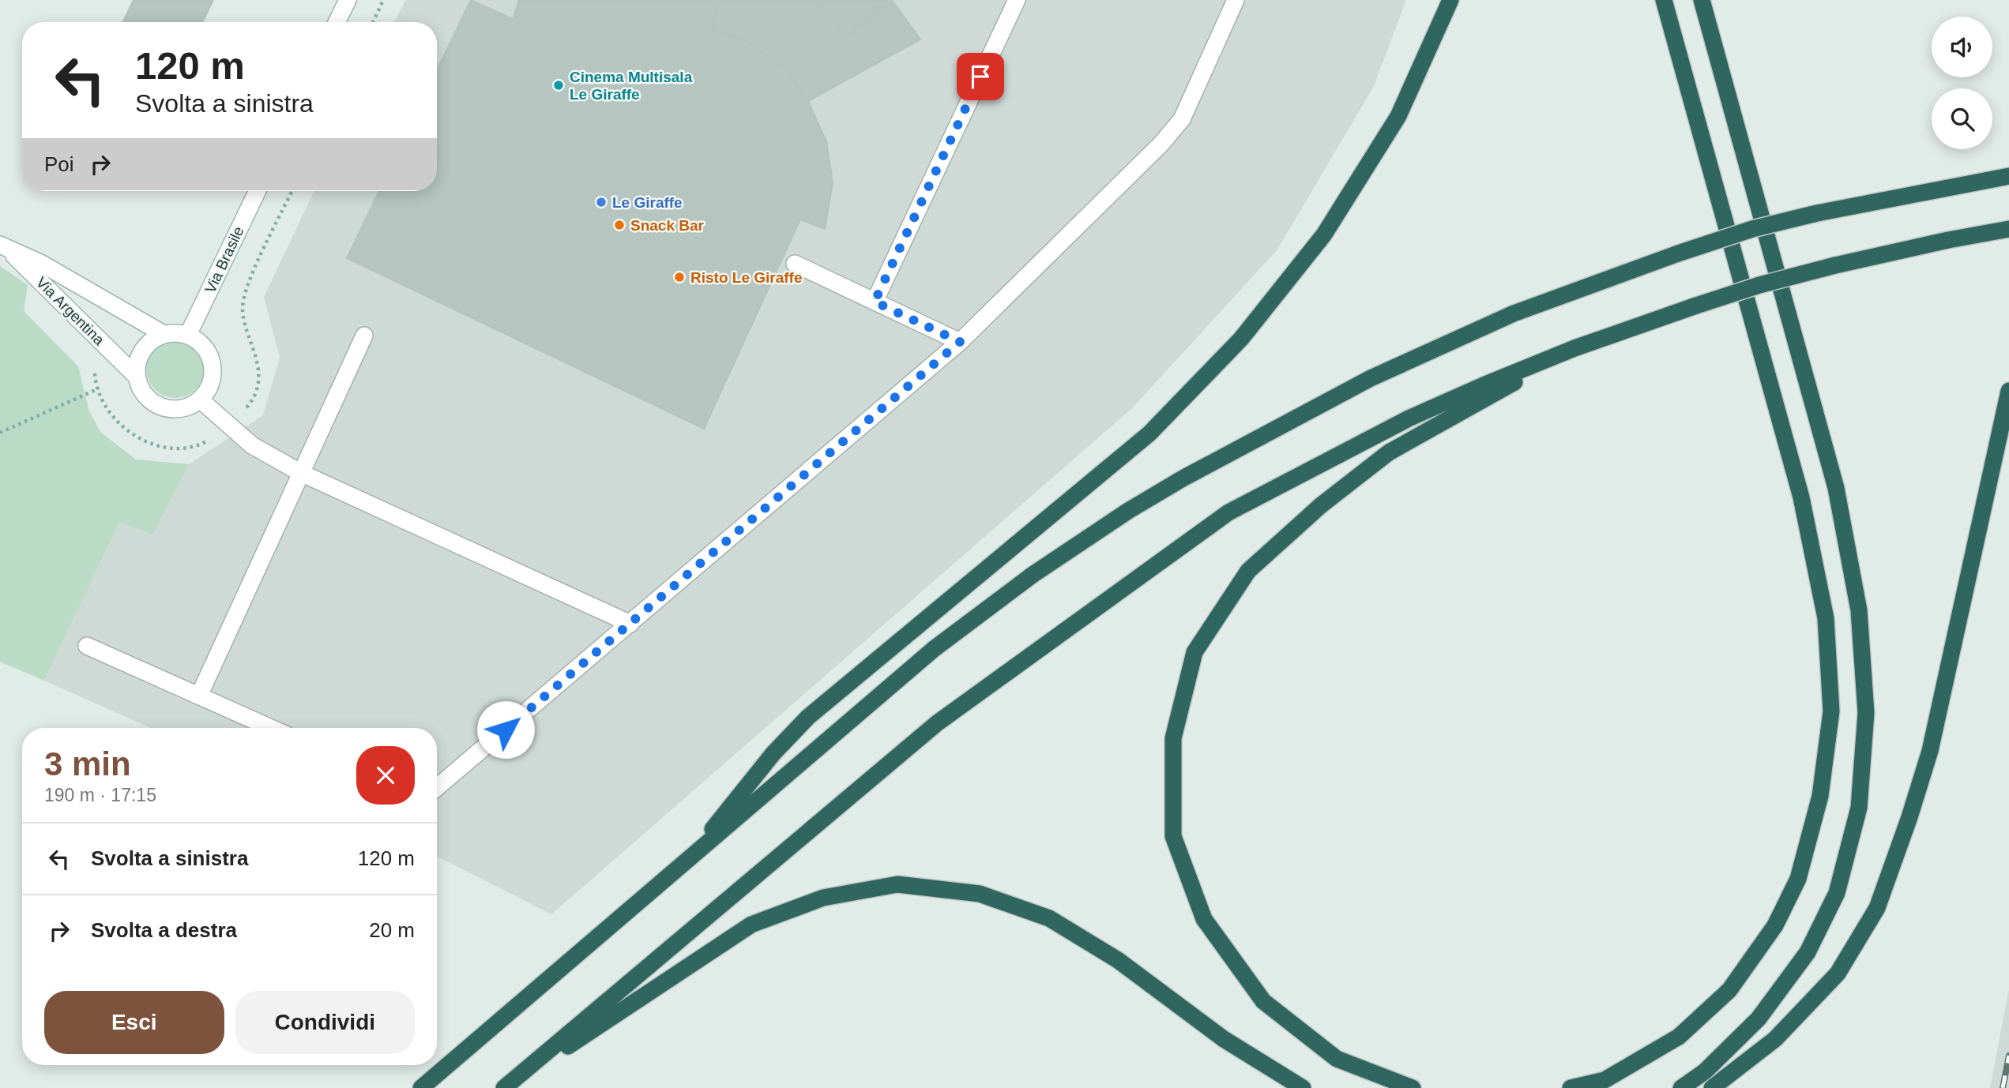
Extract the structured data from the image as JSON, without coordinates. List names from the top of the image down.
{
  "streets": {
    "street": ["Via Brasile", "Via Argentina"]
  },
  "crossings": [
    ["Via Brasile", "Via Argentina"]
  ],
  "places": [
    "Cinema Multisala Le Giraffe",
    "Le Giraffe",
    "Snack Bar",
    "Risto Le Giraffe"
  ],
  "page": {
    "turn": ["120 m", "Svolta a sinistra"],
    "then": "Poi",
    "heading": ["3 min", "190 m · 17:15"],
    "list": [
      {
        "name": "Svolta a sinistra",
        "value": "120 m"
      },
      {
        "name": "Svolta a destra",
        "value": "20 m"
      }
    ],
    "buttons": ["Esci", "Condividi"]
  }
}
